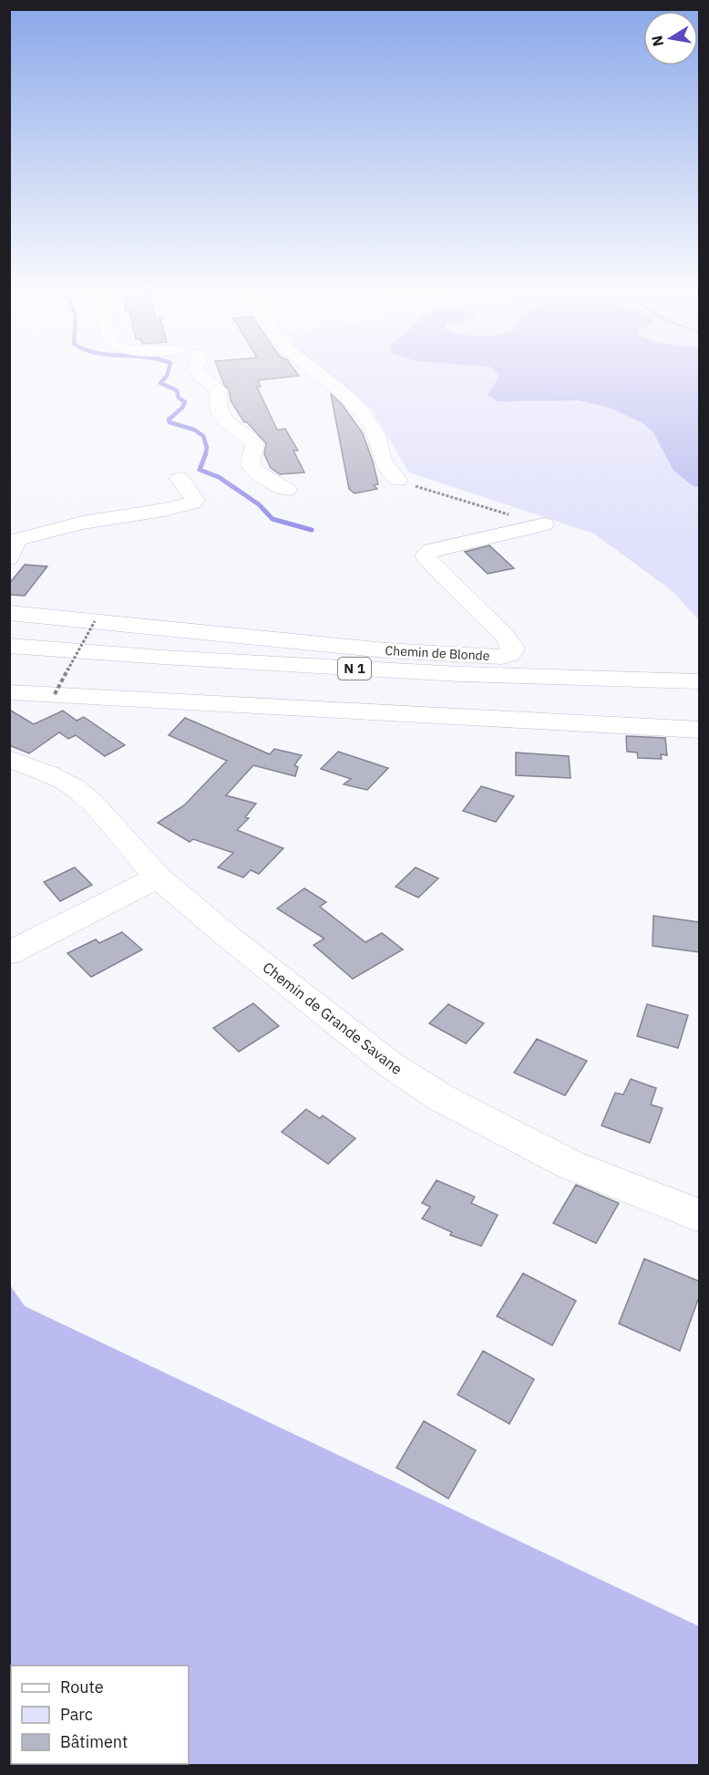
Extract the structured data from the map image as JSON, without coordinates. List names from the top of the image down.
{
  "streets": {
    "main road": ["Chemin de Blonde", "N 1", "Chemin de Grande Savane"]
  },
  "legend": ["Route", "Parc", "Bâtiment"],
  "north": "left"
}
